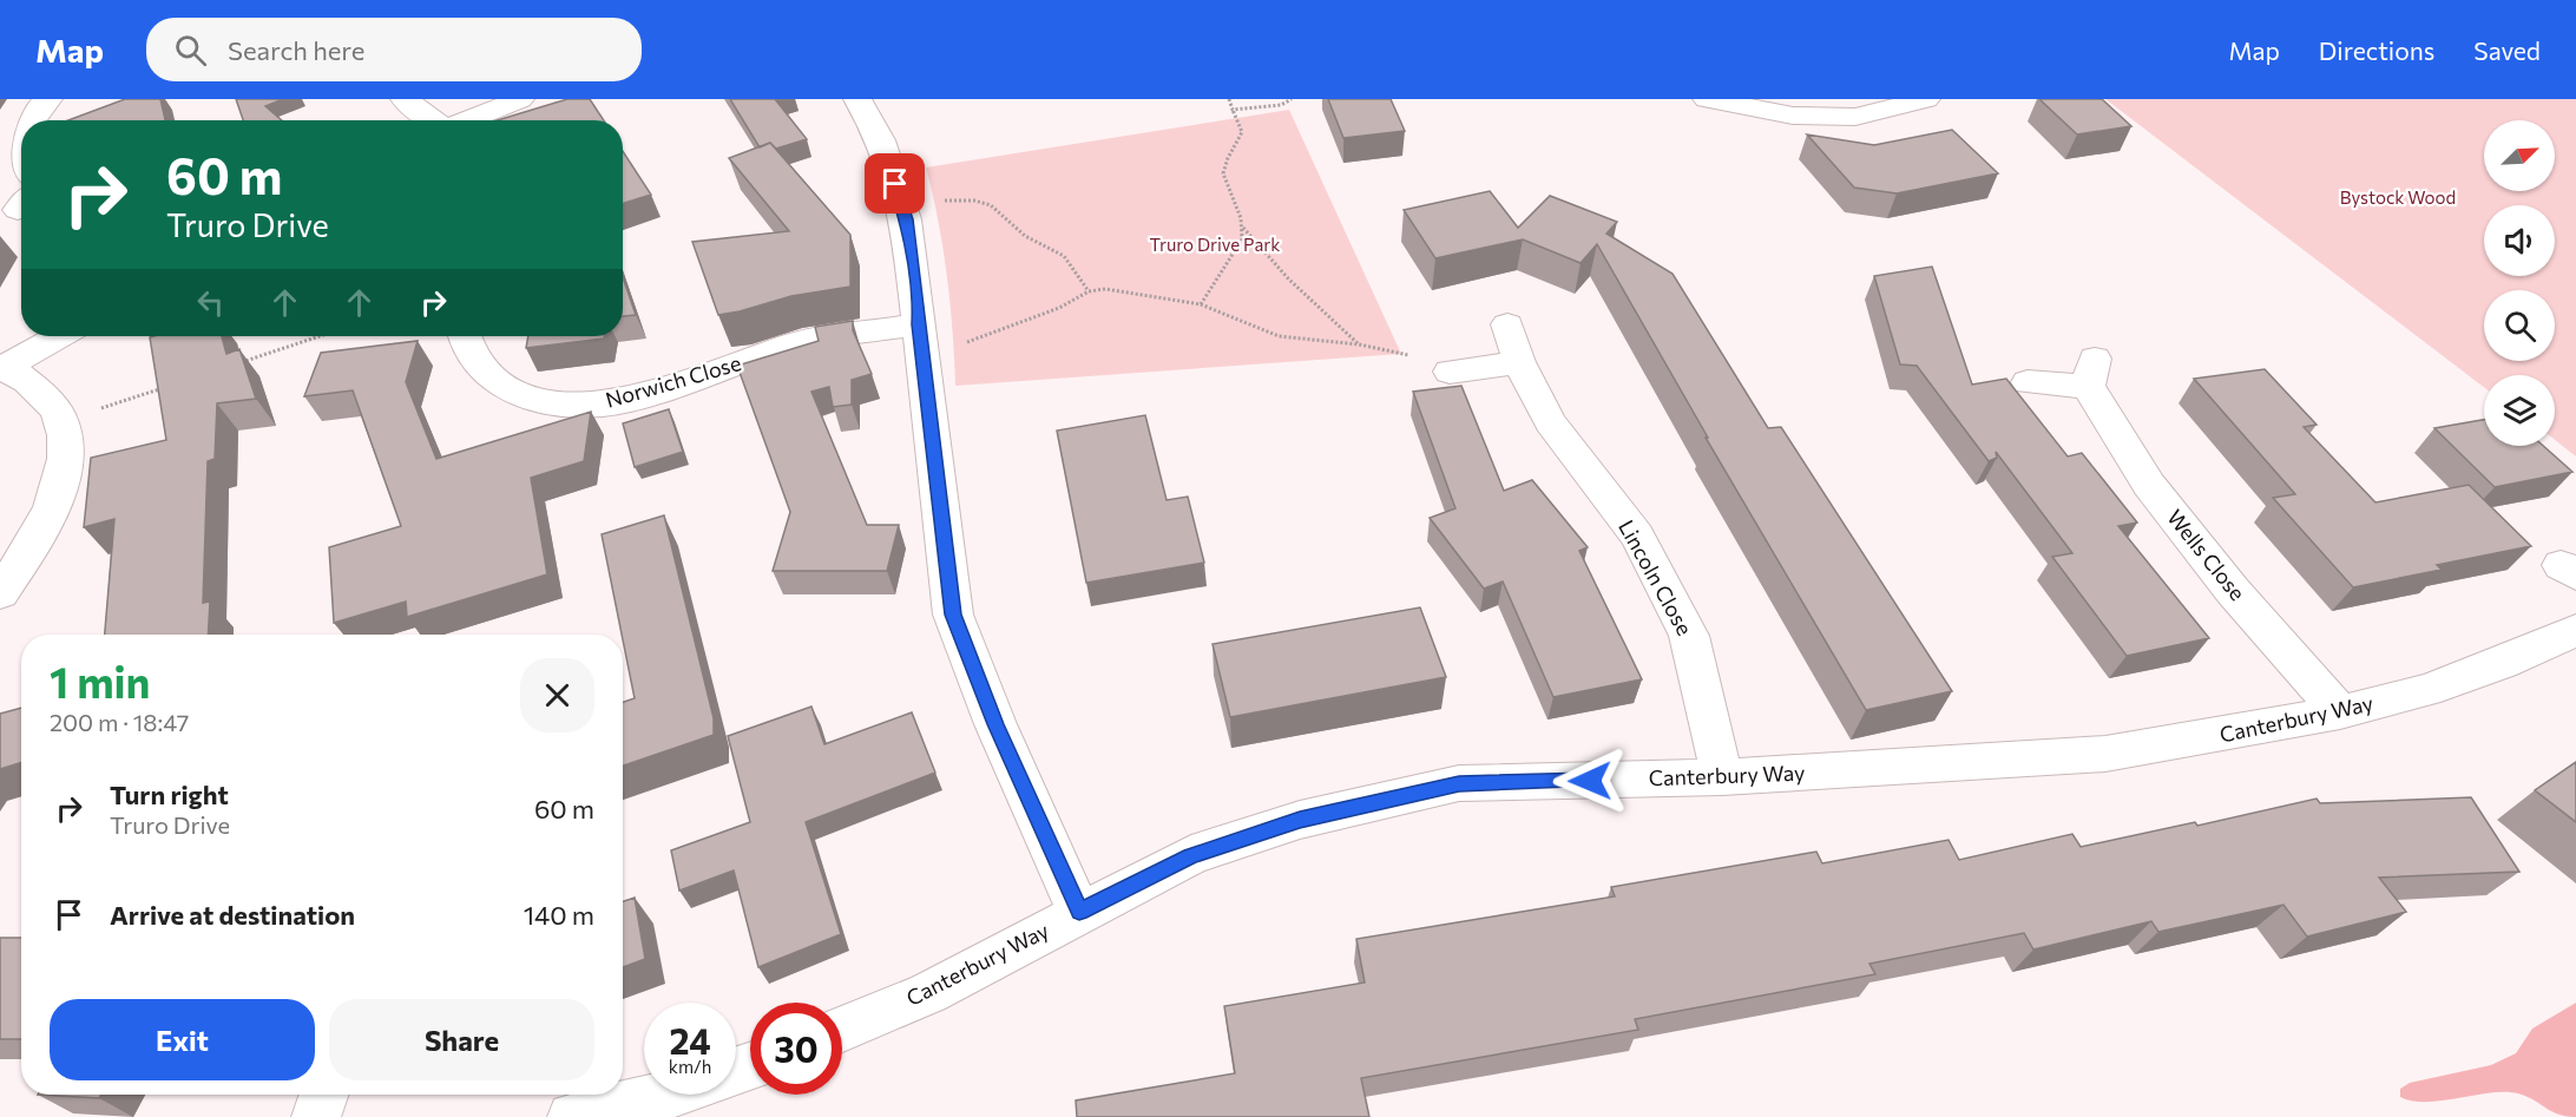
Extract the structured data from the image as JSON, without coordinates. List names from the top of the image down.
{
  "streets": {
    "street": [
      "Norwich Close",
      "Wells Close",
      "Lincoln Close",
      "Canterbury Way"
    ]
  },
  "crossings": [
    ["Wells Close", "Canterbury Way"],
    ["Lincoln Close", "Canterbury Way"]
  ],
  "parks": ["Bystock Wood", "Truro Drive Park"],
  "north": "top right",
  "page": {
    "header": "Map",
    "search": "Search here",
    "nav": ["Map", "Directions", "Saved"],
    "turn": ["60 m", "Truro Drive"],
    "heading": ["1 min", "200 m · 18:47"],
    "list": [
      {
        "name": "Turn right",
        "note": "Truro Drive",
        "value": "60 m"
      },
      {
        "name": "Arrive at destination",
        "value": "140 m"
      }
    ],
    "buttons": ["Exit", "Share"],
    "speed": "24 km/h",
    "limit": "30"
  }
}
